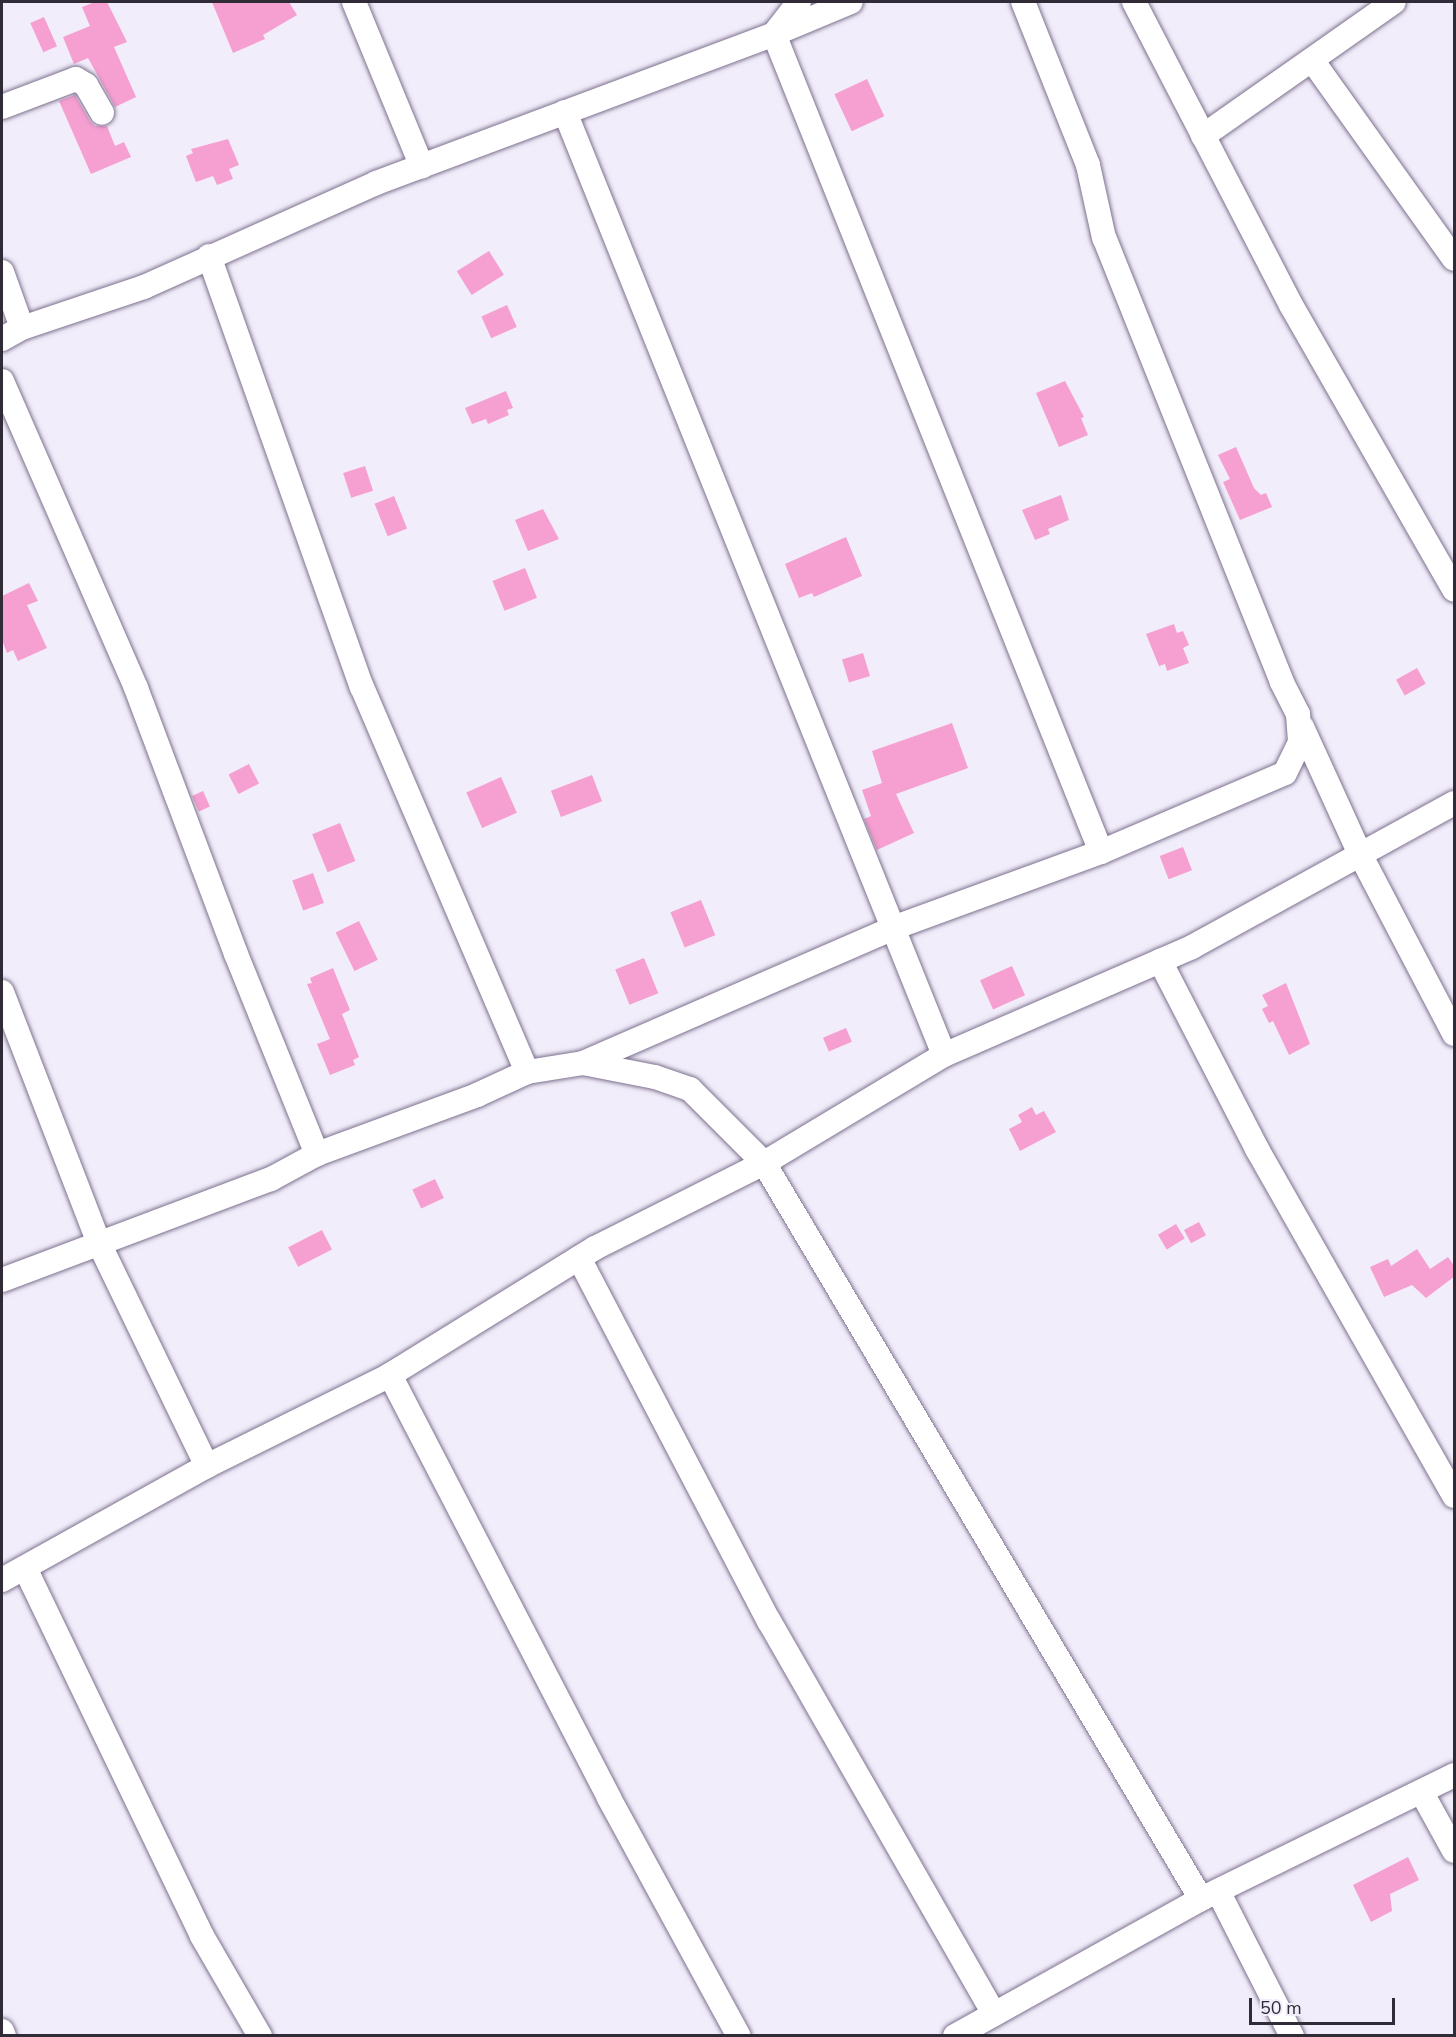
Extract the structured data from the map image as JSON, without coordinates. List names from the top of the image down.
{
  "scale_bar": "50 m"
}
